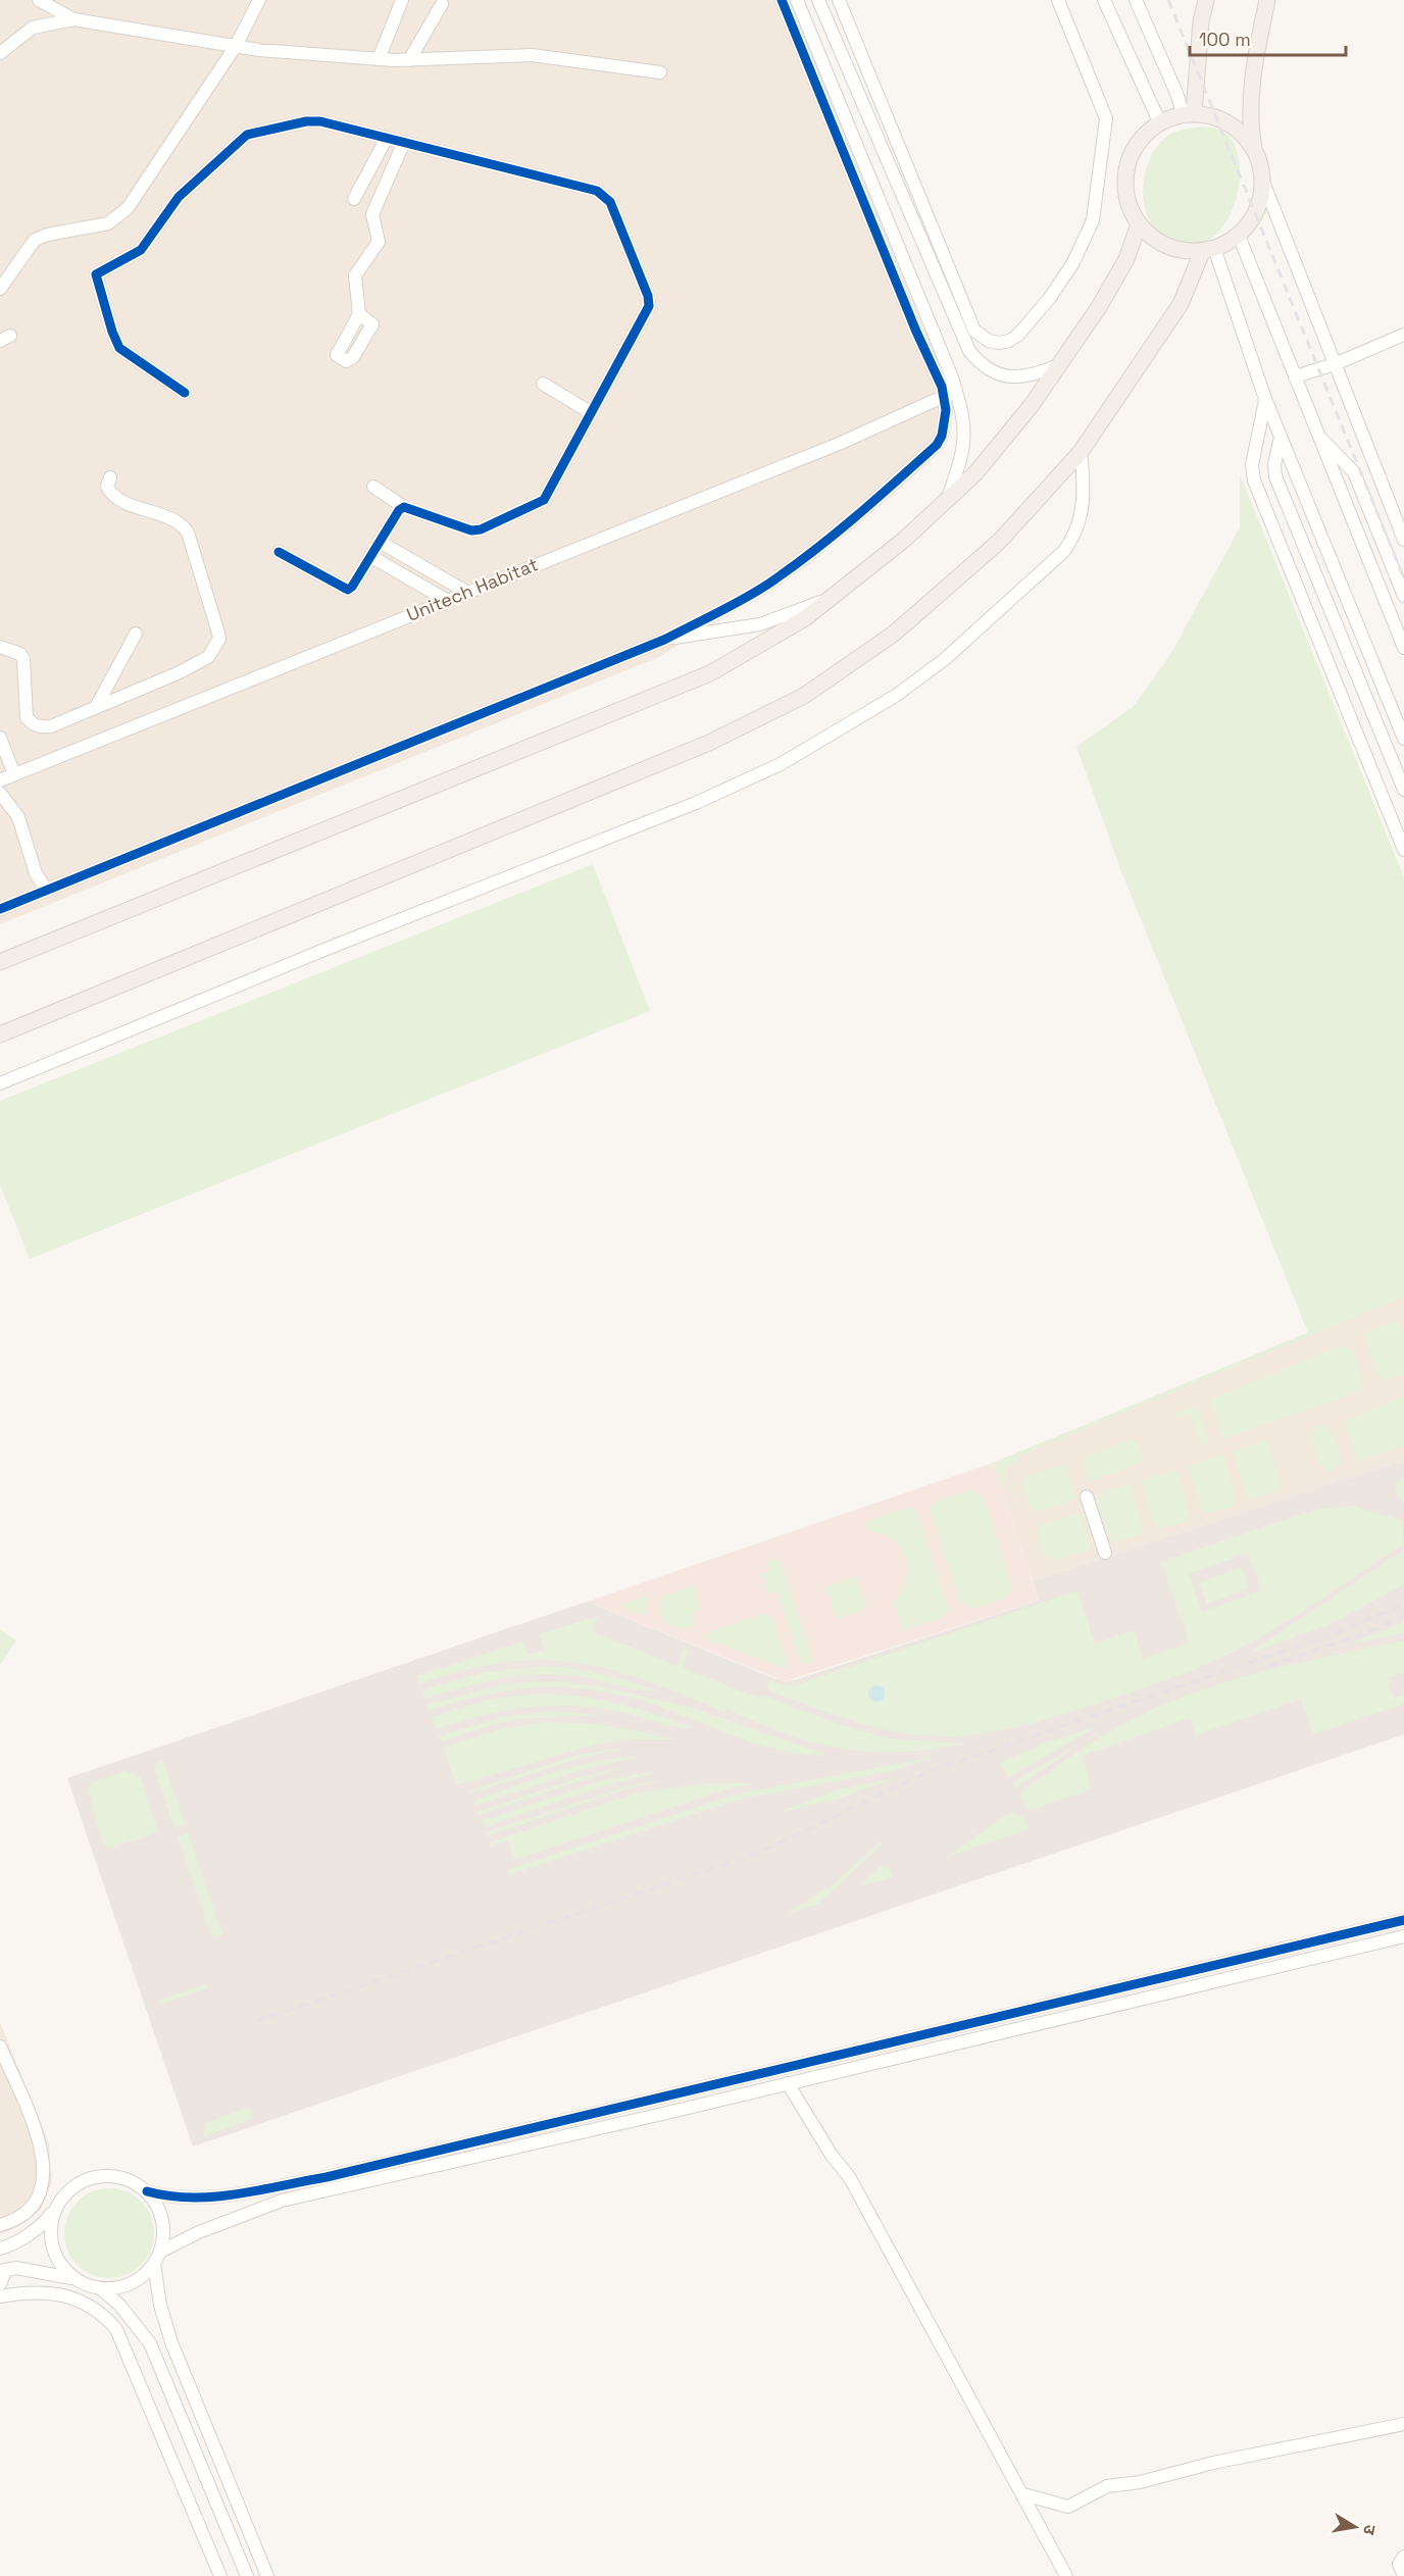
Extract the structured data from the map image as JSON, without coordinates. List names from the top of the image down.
{
  "streets": {
    "street": ["Unitech Habitat"]
  },
  "scale_bar": "100 m",
  "north": "right"
}
